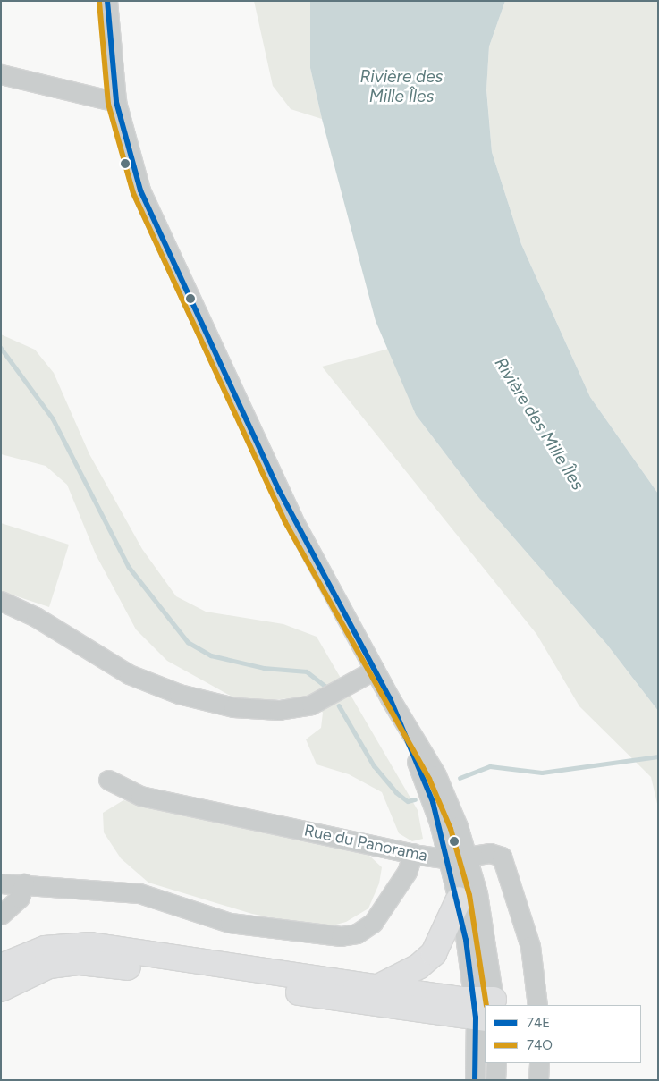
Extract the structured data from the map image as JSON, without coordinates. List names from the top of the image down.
{
  "streets": {
    "street": ["Rue du Panorama"]
  },
  "water": ["Rivière des Mille Îles"],
  "lines": ["transit line 74E", "transit line 74O"],
  "legend": ["74E", "74O"]
}
